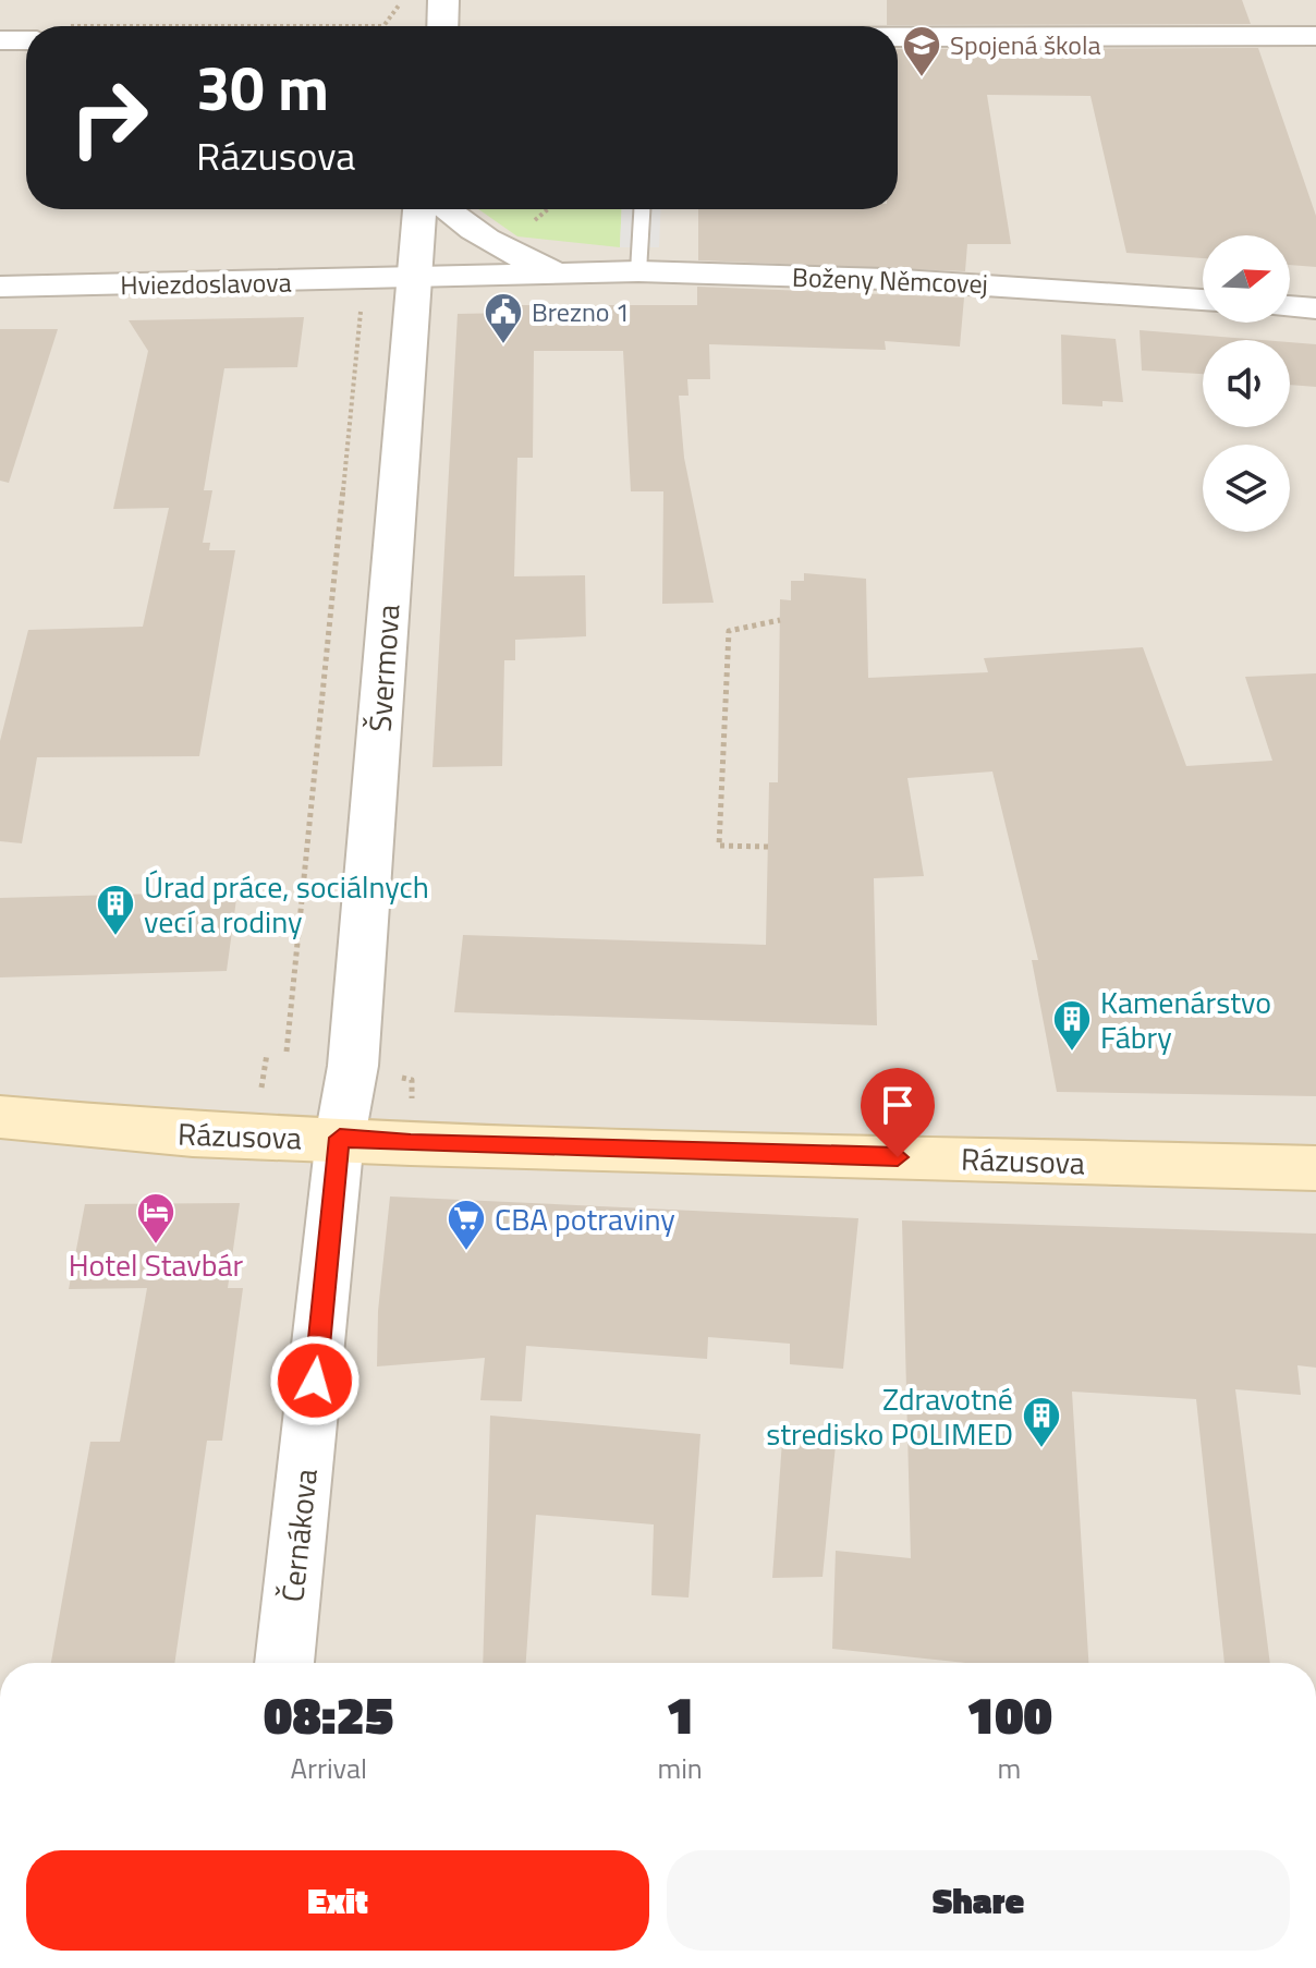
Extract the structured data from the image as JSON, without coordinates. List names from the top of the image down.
{
  "streets": {
    "main road": ["Rázusova"],
    "street": [
      "Boženy Němcovej",
      "Hviezdoslavova",
      "Švermova",
      "Černákova"
    ]
  },
  "crossings": [
    ["Boženy Němcovej", "Hviezdoslavova"],
    ["Boženy Němcovej", "Švermova"],
    ["Hviezdoslavova", "Švermova"],
    ["Švermova", "Rázusova"],
    ["Švermova", "Černákova"],
    ["Rázusova", "Černákova"]
  ],
  "places": {
    "school or university": ["Spojená škola"],
    "public building": ["Brezno 1"],
    "building": ["Úrad práce, sociálnych vecí a rodiny", "Kamenárstvo Fábry", "Zdravotné stredisko POLIMED"],
    "hotel": ["Hotel Stavbár"],
    "supermarket": ["CBA potraviny"]
  },
  "north": "right",
  "page": {
    "turn": ["30 m", "Rázusova"],
    "eta": [
      "08:25",
      "Arrival",
      "1",
      "min",
      "100",
      "m"
    ],
    "buttons": ["Exit", "Share"]
  }
}
